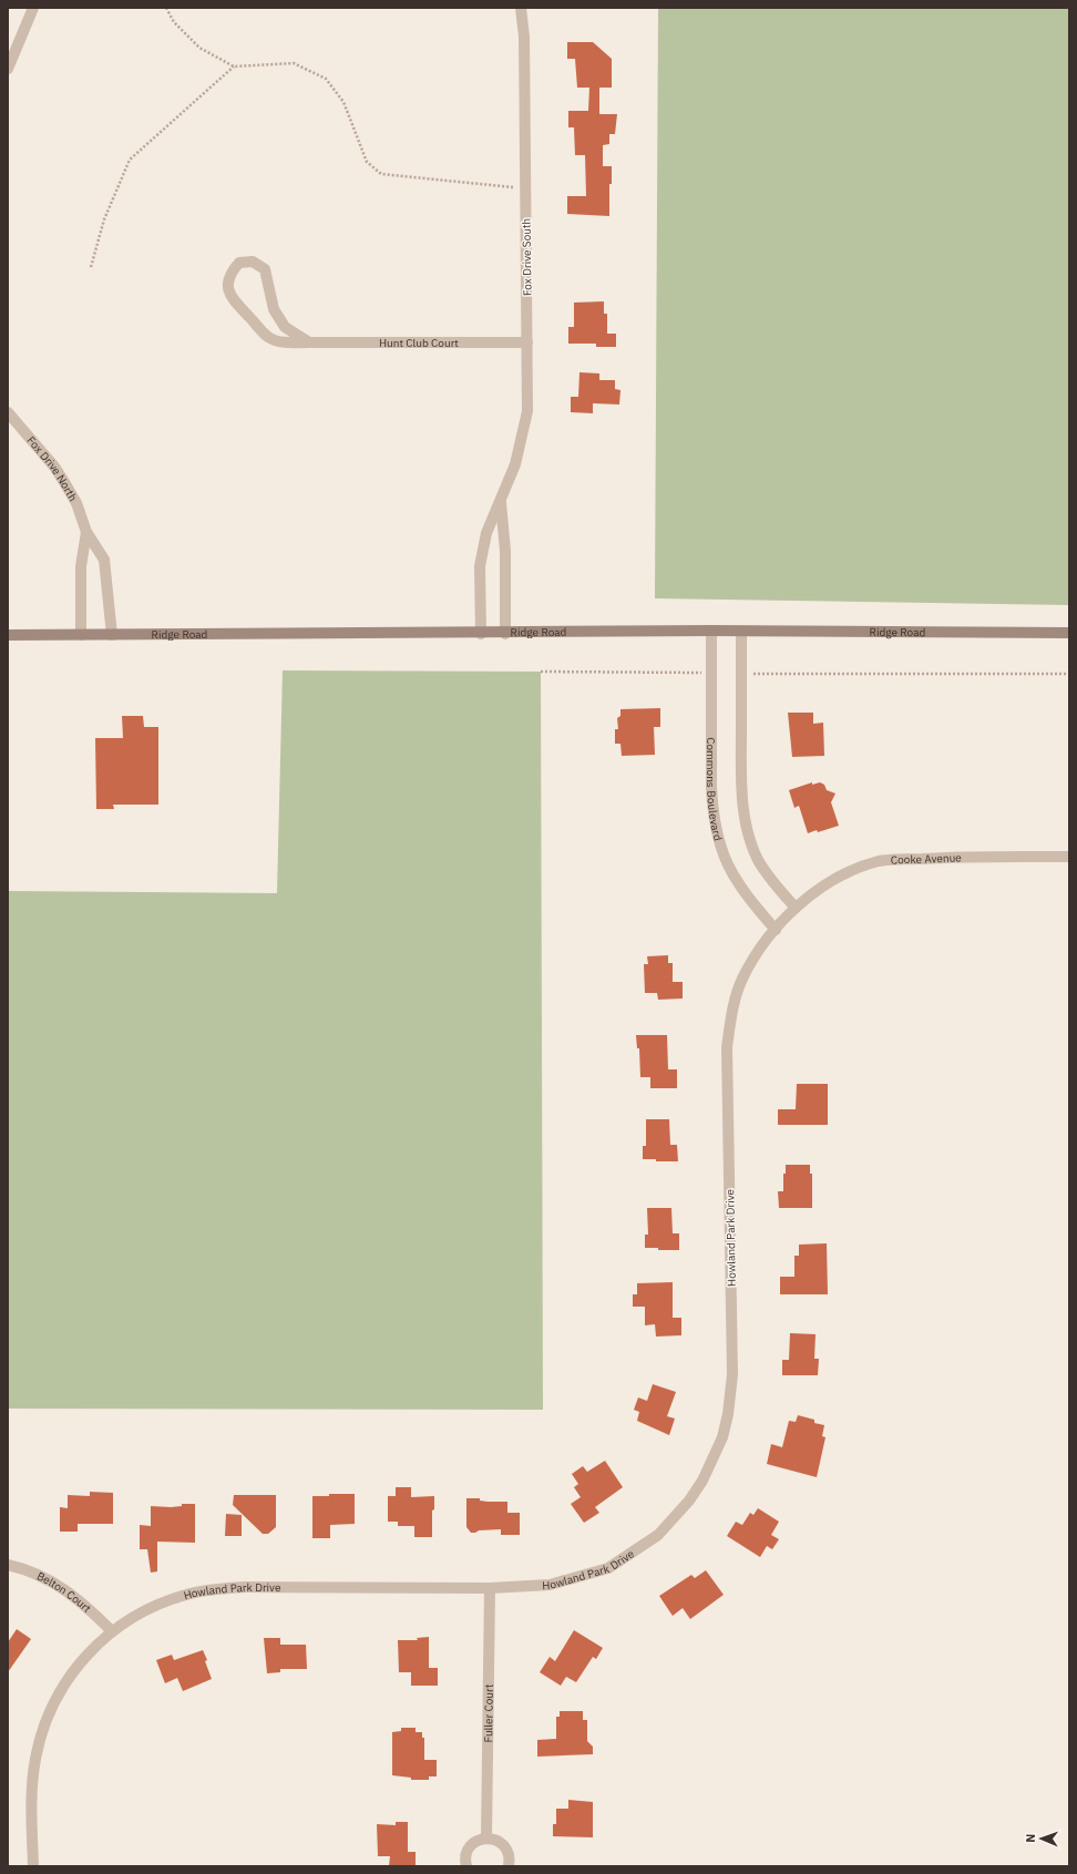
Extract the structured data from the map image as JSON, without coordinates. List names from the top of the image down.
{
  "streets": {
    "street": [
      "Fox Drive South",
      "Hunt Club Court",
      "Fox Drive North",
      "Ridge Road",
      "Commons Boulevard",
      "Cooke Avenue",
      "Howland Park Drive",
      "Belton Court",
      "Fuller Court"
    ]
  },
  "crossings": [
    ["Fox Drive South", "Hunt Club Court"],
    ["Fox Drive South", "Ridge Road"],
    ["Fox Drive North", "Ridge Road"],
    ["Ridge Road", "Commons Boulevard"],
    ["Commons Boulevard", "Howland Park Drive"],
    ["Cooke Avenue", "Howland Park Drive"],
    ["Howland Park Drive", "Belton Court"],
    ["Howland Park Drive", "Fuller Court"]
  ],
  "north": "left"
}
